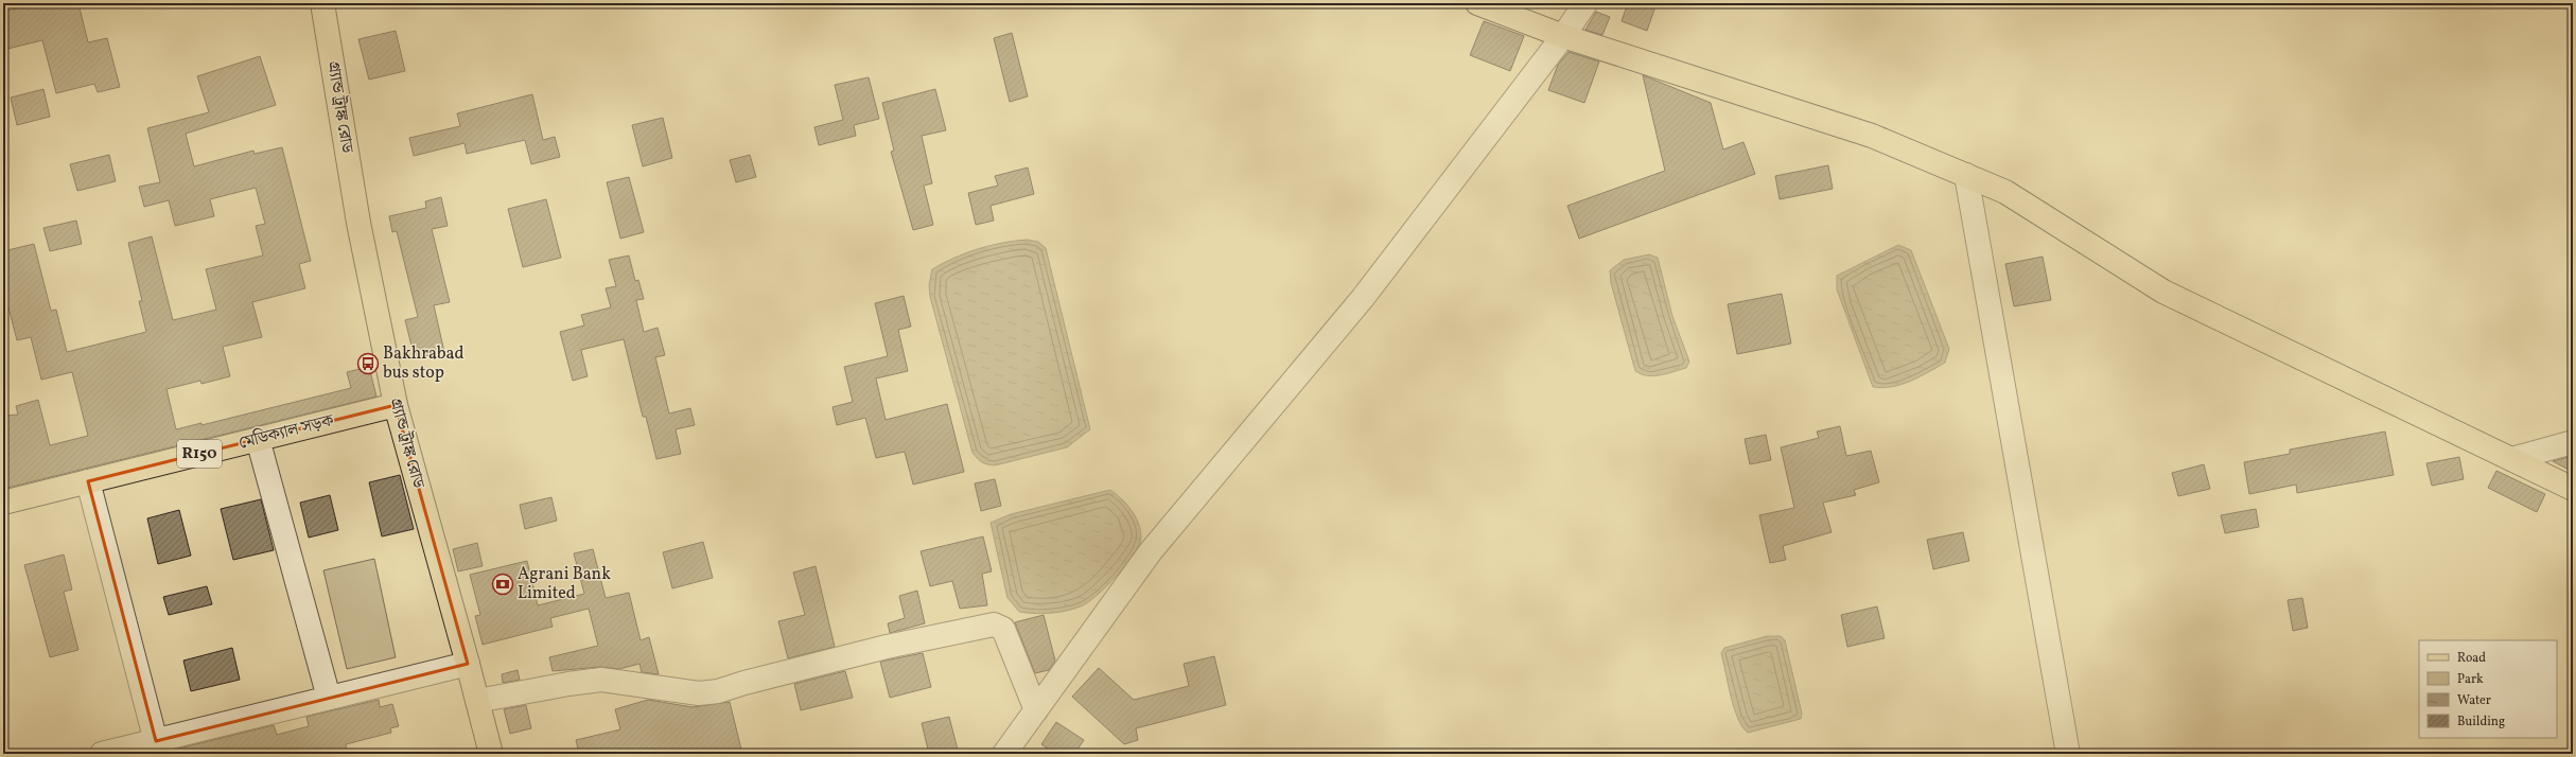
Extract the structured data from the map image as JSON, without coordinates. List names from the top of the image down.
{
  "streets": {
    "main road": ["গ্র্যান্ড ট্রাঙ্ক রোড", "মেডিক্যাল সড়ক", "R150"]
  },
  "crossings": [
    ["গ্র্যান্ড ট্রাঙ্ক রোড", "মেডিক্যাল সড়ক"]
  ],
  "places": {
    "bus stop": ["Bakhrabad bus stop"],
    "bank": ["Agrani Bank Limited"]
  },
  "legend": [
    "Road",
    "Park",
    "Water",
    "Building"
  ]
}
